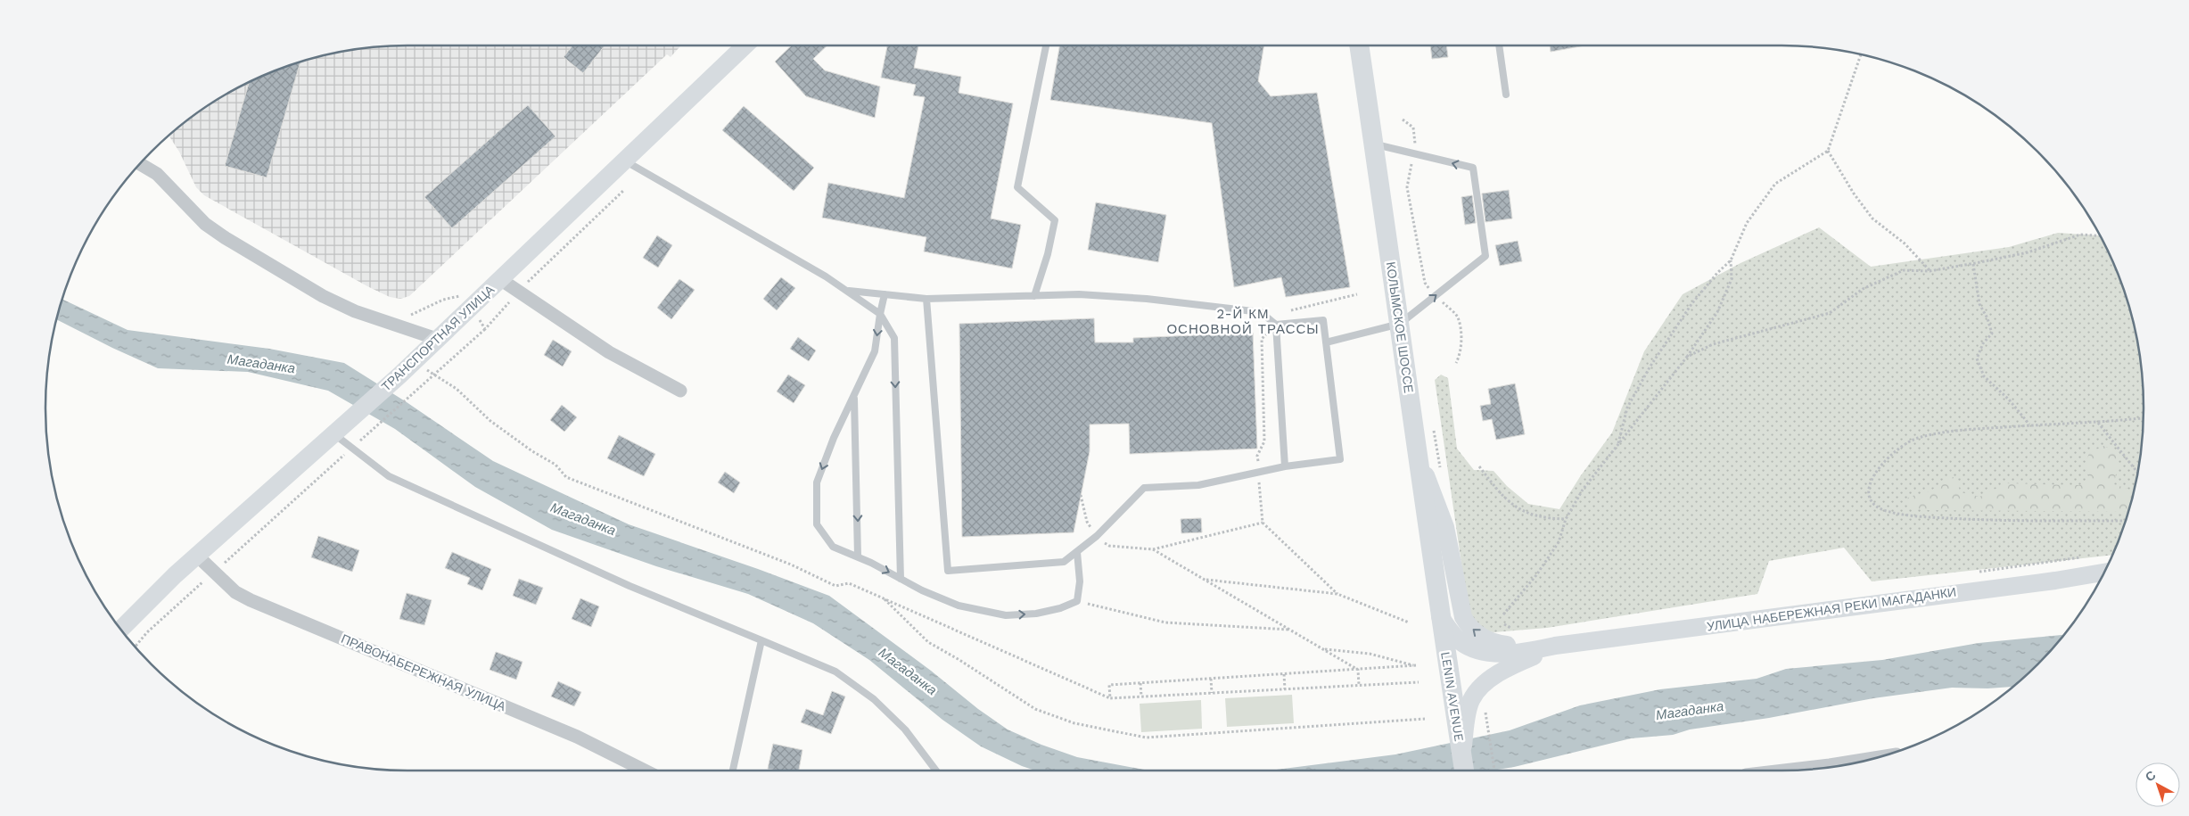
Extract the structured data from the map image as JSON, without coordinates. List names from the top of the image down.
{
  "streets": {
    "main road": ["КОЛЫМСКОЕ ШОССЕ", "LENIN AVENUE"],
    "street": ["ТРАНСПОРТНАЯ УЛИЦА", "УЛИЦА НАБЕРЕЖНАЯ РЕКИ МАГАДАНКИ", "ПРАВОНАБЕРЕЖНАЯ УЛИЦА"]
  },
  "crossings": [
    ["КОЛЫМСКОЕ ШОССЕ", "LENIN AVENUE"],
    ["ТРАНСПОРТНАЯ УЛИЦА", "ПРАВОНАБЕРЕЖНАЯ УЛИЦА"]
  ],
  "districts": ["2-Й КМ ОСНОВНОЙ ТРАССЫ"],
  "water": ["Магаданка"],
  "north": "top left"
}
